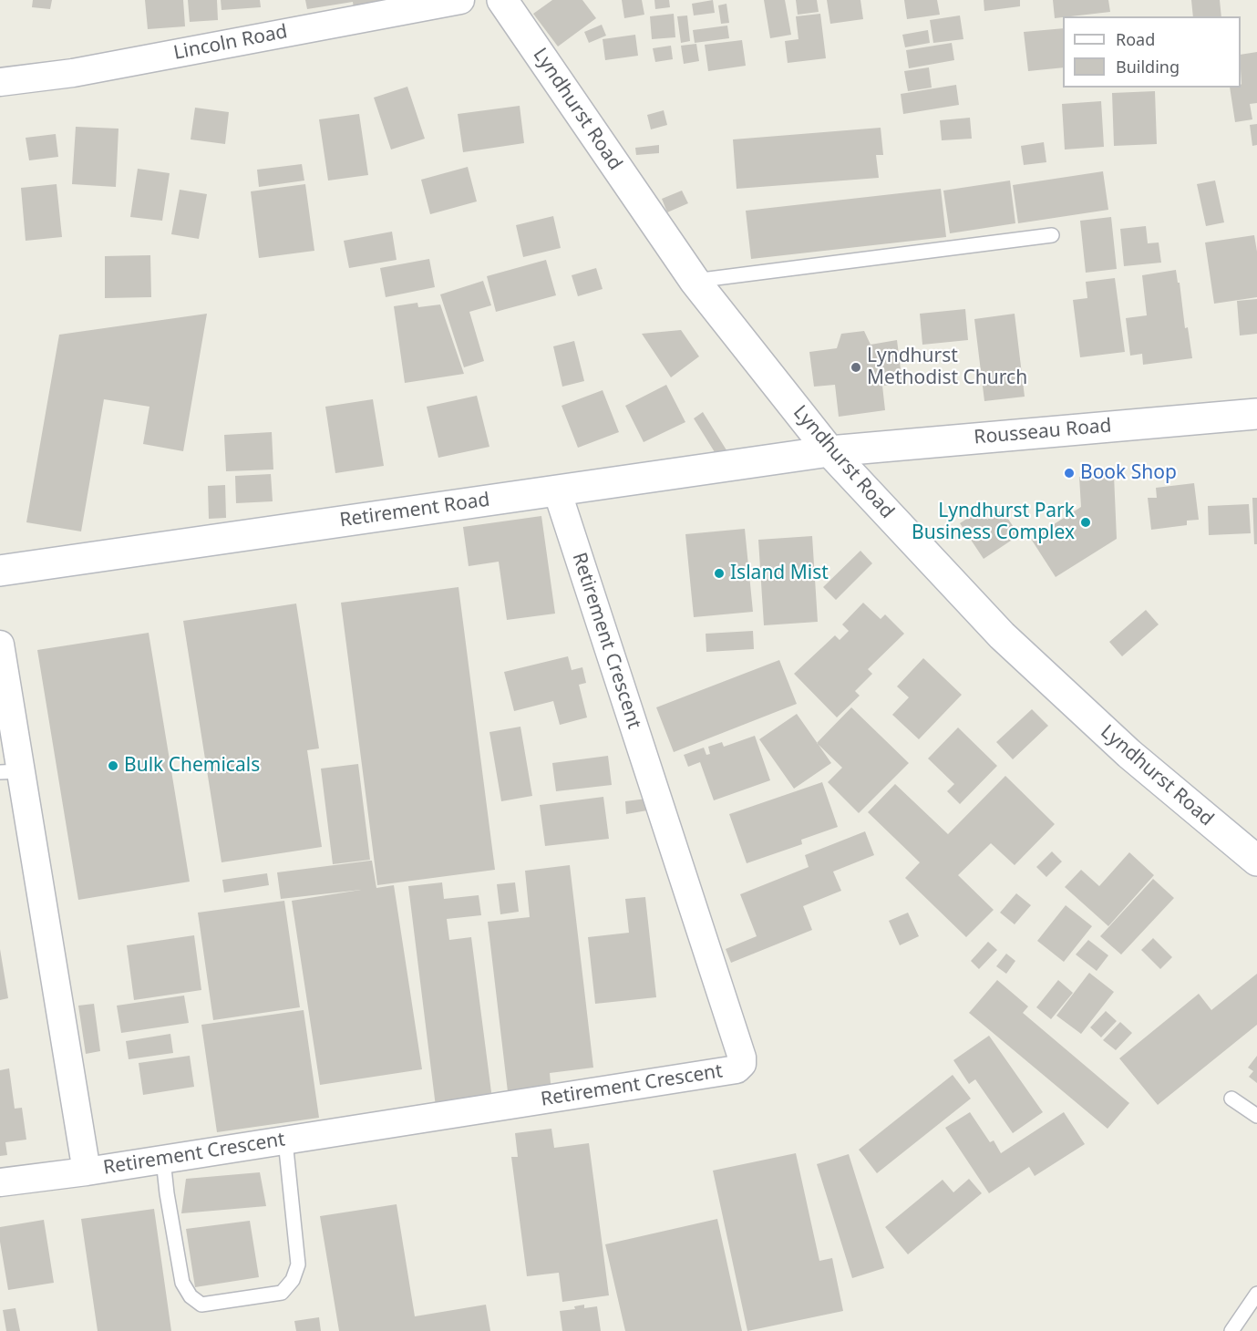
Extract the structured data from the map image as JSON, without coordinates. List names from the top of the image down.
{
  "streets": {
    "main road": ["Lyndhurst Road", "Rousseau Road", "Retirement Road"],
    "street": ["Lincoln Road", "Retirement Crescent"]
  },
  "crossings": [
    ["Lyndhurst Road", "Rousseau Road"],
    ["Lyndhurst Road", "Retirement Road"],
    ["Rousseau Road", "Retirement Road"],
    ["Retirement Road", "Retirement Crescent"]
  ],
  "places": [
    "Lyndhurst Methodist Church",
    "Book Shop",
    "Lyndhurst Park Business Complex",
    "Island Mist",
    "Bulk Chemicals"
  ],
  "legend": ["Road", "Building"]
}
